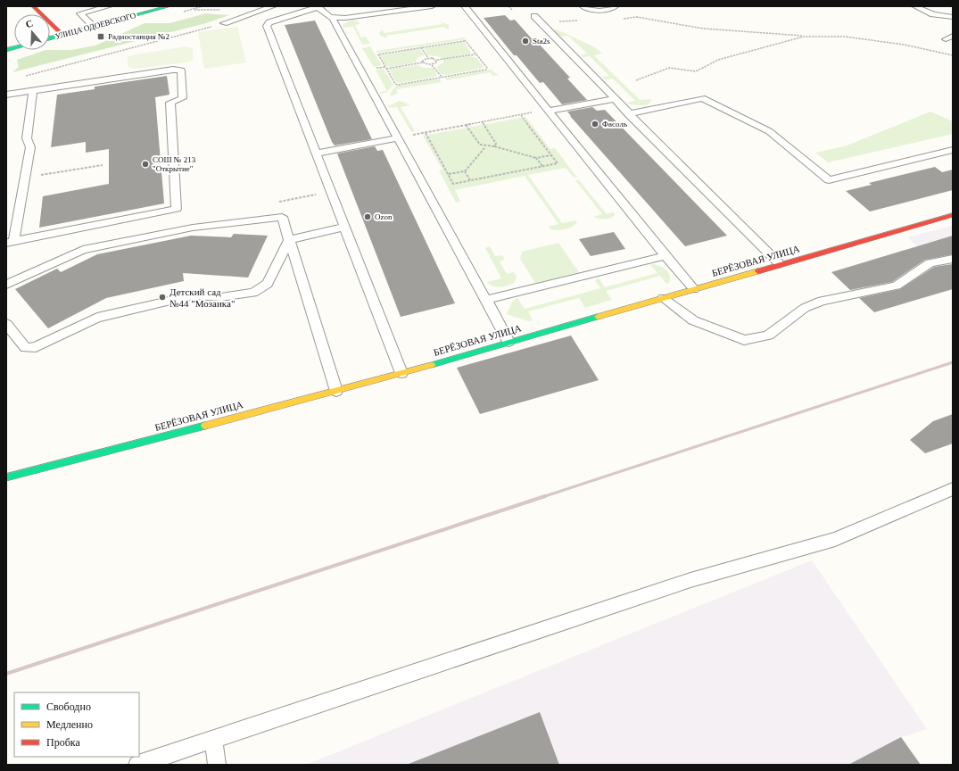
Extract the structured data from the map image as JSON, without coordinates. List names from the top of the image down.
{
  "streets": {
    "street": ["УЛИЦА ОДОЕВСКОГО", "БЕРЁЗОВАЯ УЛИЦА"]
  },
  "places": {
    "transit": ["Радиостанция №2"],
    "other": [
      "Sta2s",
      "Фасоль",
      "СОШ № 213 \"Открытие\"",
      "Ozon",
      "Детский сад №44 \"Мозаика\""
    ]
  },
  "legend": ["Свободно", "Медленно", "Пробка"],
  "north": "top"
}
